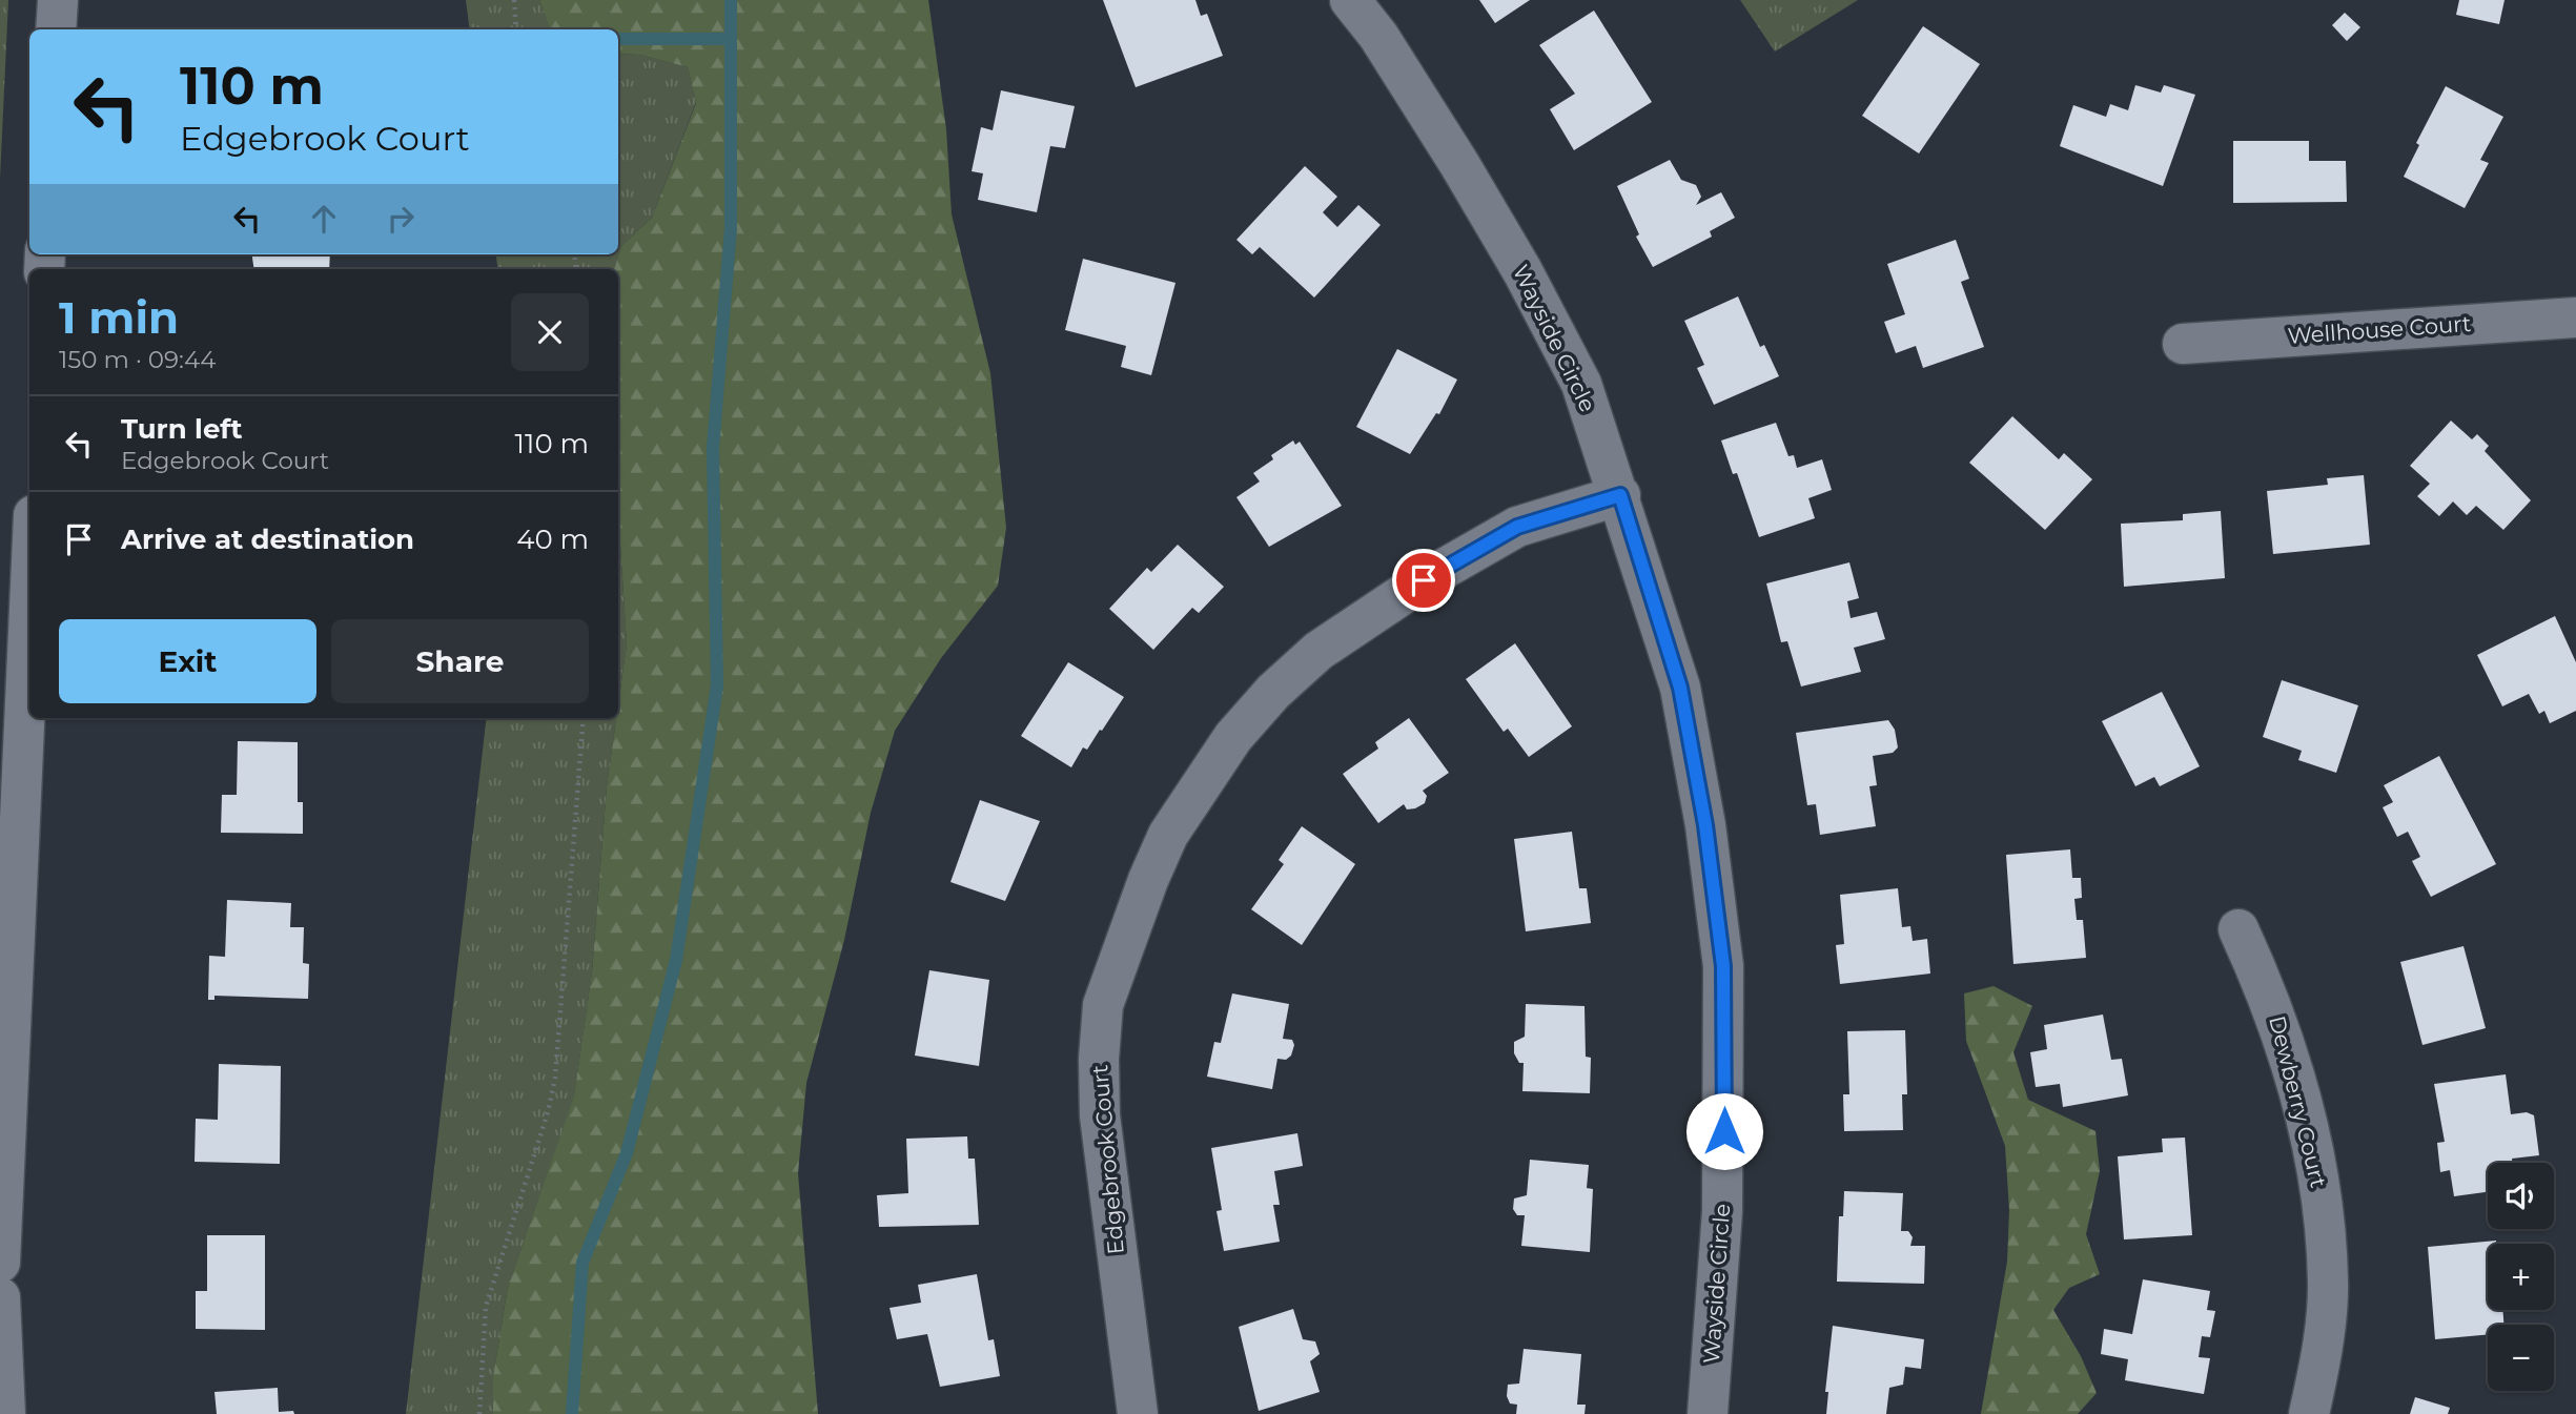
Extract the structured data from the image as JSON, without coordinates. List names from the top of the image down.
{
  "streets": {
    "street": [
      "Wellhouse Court",
      "Wayside Circle",
      "Dewberry Court",
      "Edgebrook Court"
    ]
  },
  "crossings": [
    ["Wayside Circle", "Edgebrook Court"]
  ],
  "page": {
    "turn": ["110 m", "Edgebrook Court"],
    "heading": ["1 min", "150 m · 09:44"],
    "list": [
      {
        "name": "Turn left",
        "note": "Edgebrook Court",
        "value": "110 m"
      },
      {
        "name": "Arrive at destination",
        "value": "40 m"
      }
    ],
    "buttons": ["Exit", "Share"],
    "map_buttons": ["+", "−"]
  }
}
